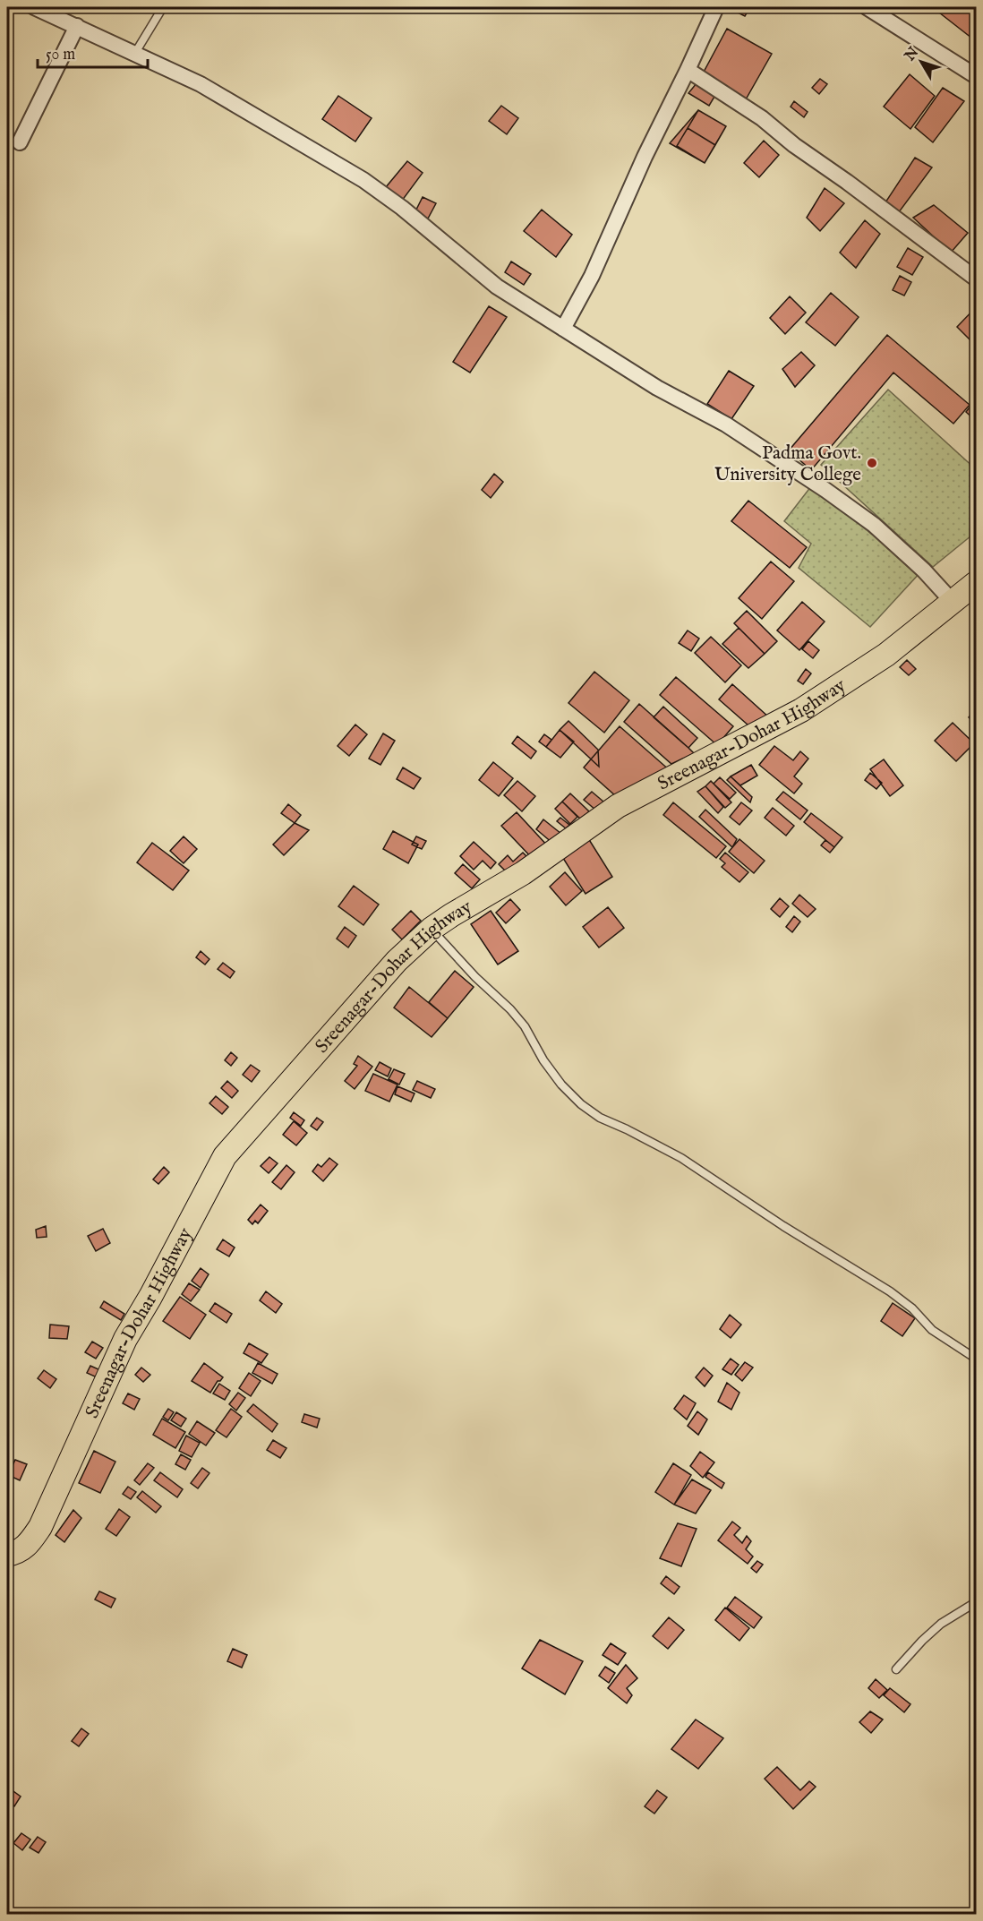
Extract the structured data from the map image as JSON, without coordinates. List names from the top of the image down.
{
  "streets": {
    "main road": ["Sreenagar-Dohar Highway"]
  },
  "places": ["Padma Govt. University College"],
  "scale_bar": "50 m",
  "north": "top left"
}
